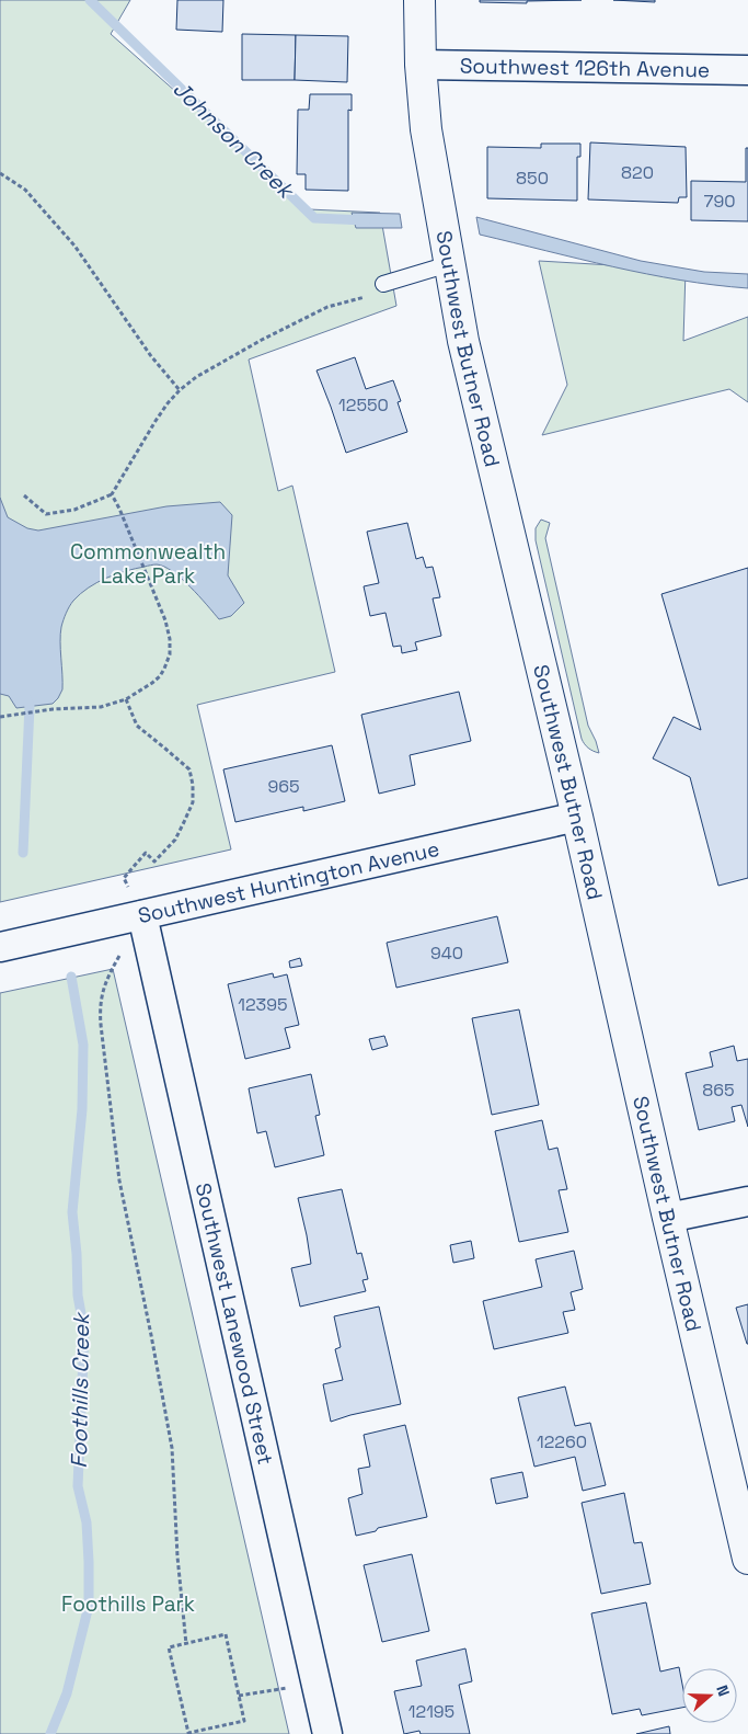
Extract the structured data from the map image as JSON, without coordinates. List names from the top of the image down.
{
  "streets": {
    "street": [
      "Southwest 126th Avenue",
      "Southwest Butner Road",
      "Southwest Huntington Avenue",
      "Southwest Lanewood Street"
    ]
  },
  "crossings": [
    ["Southwest 126th Avenue", "Southwest Butner Road"],
    ["Southwest Butner Road", "Southwest Huntington Avenue"],
    ["Southwest Huntington Avenue", "Southwest Lanewood Street"]
  ],
  "water": ["Johnson Creek", "Foothills Creek"],
  "parks": ["Commonwealth Lake Park", "Foothills Park"],
  "house_numbers": [
    "820",
    "850",
    "790",
    "12550",
    "965",
    "940",
    "12395",
    "865",
    "12260",
    "12195"
  ],
  "north": "right"
}
